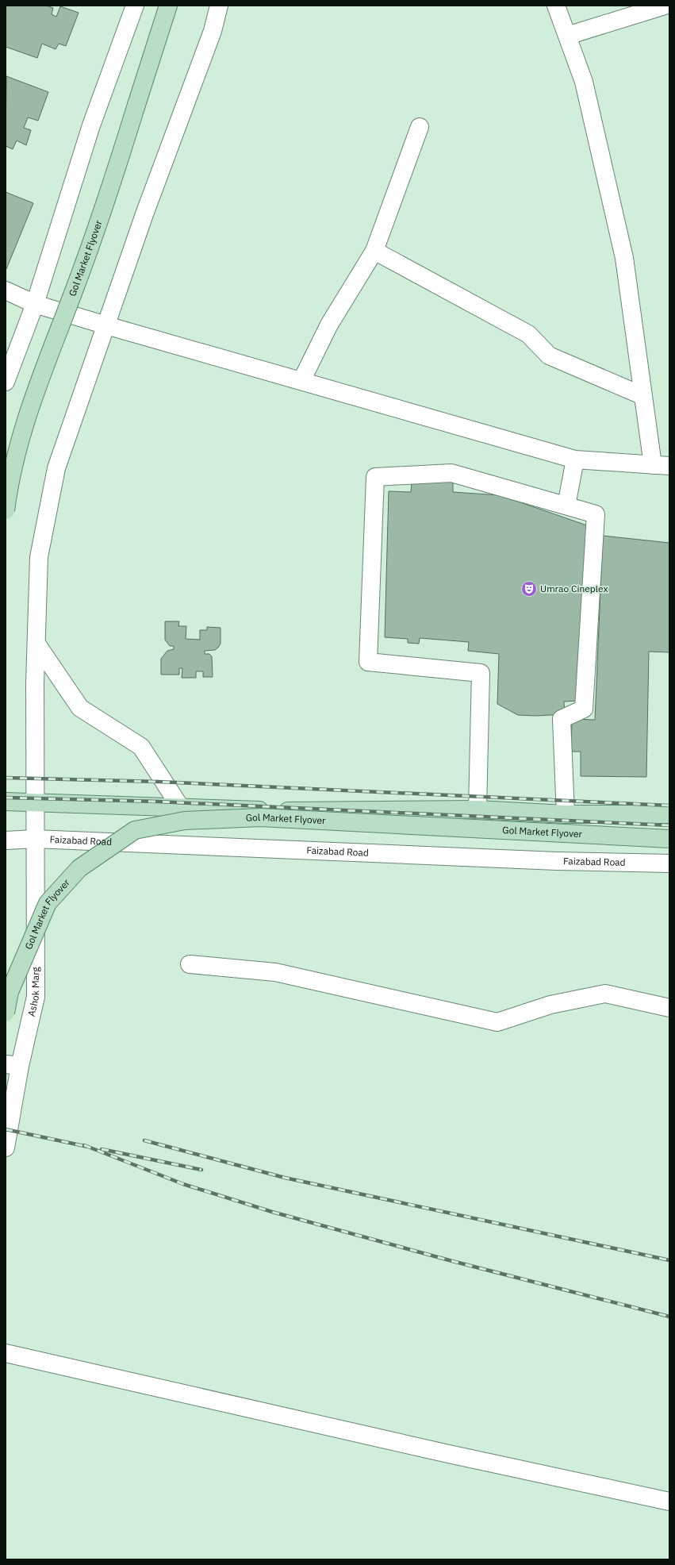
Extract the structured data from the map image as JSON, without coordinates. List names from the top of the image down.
{
  "streets": {
    "main road": ["Gol Market Flyover"],
    "street": ["Faizabad Road", "Ashok Marg"]
  },
  "crossings": [
    ["Faizabad Road", "Ashok Marg"]
  ],
  "places": {
    "theatre": ["Umrao Cineplex"]
  }
}
